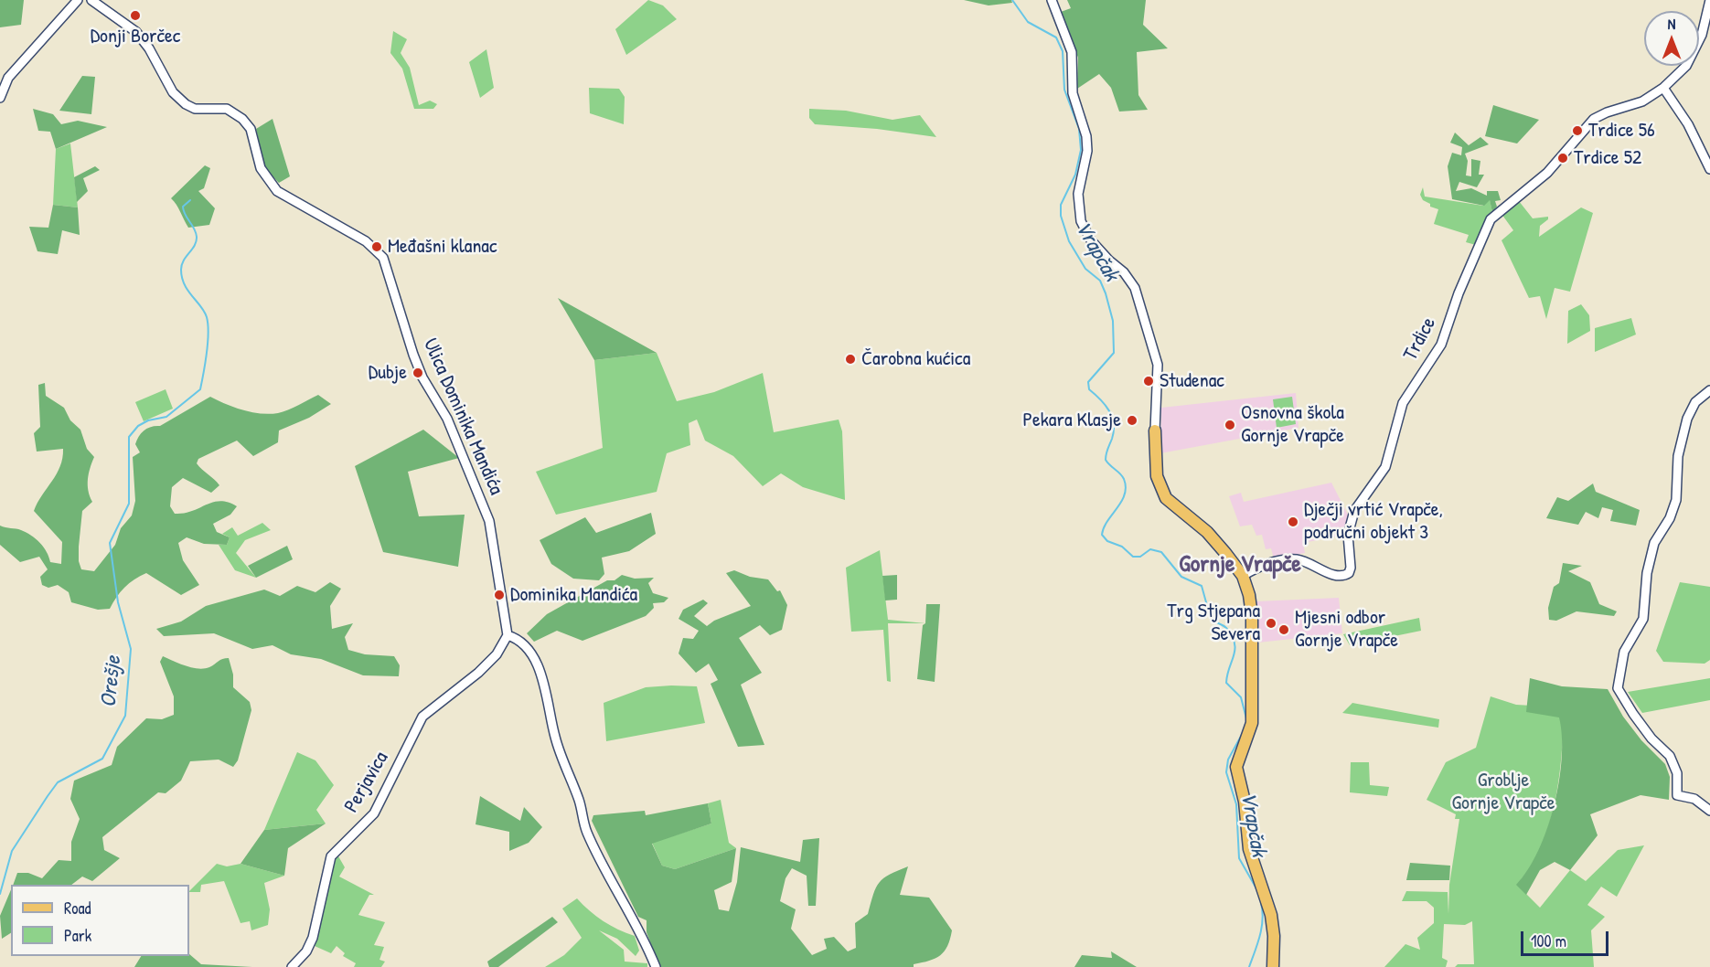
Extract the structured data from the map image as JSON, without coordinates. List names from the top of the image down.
{
  "streets": {
    "street": ["Trdice", "Ulica Dominika Mandića", "Perjavica"]
  },
  "crossings": [
    ["Ulica Dominika Mandića", "Perjavica"]
  ],
  "districts": ["Gornje Vrapče"],
  "water": ["Vrapčak", "Orešje"],
  "parks": ["Groblje Gornje Vrapče"],
  "places": [
    "Donji Borčec",
    "Trdice 56",
    "Trdice 52",
    "Međašni klanac",
    "Čarobna kućica",
    "Dubje",
    "Studenac",
    "Pekara Klasje",
    "Osnovna škola Gornje Vrapče",
    "Dječji vrtić Vrapče, područni objekt 3",
    "Dominika Mandića",
    "Trg Stjepana Severa",
    "Mjesni odbor Gornje Vrapče"
  ],
  "legend": ["Road", "Park"],
  "scale_bar": "100 m",
  "north": "top"
}
